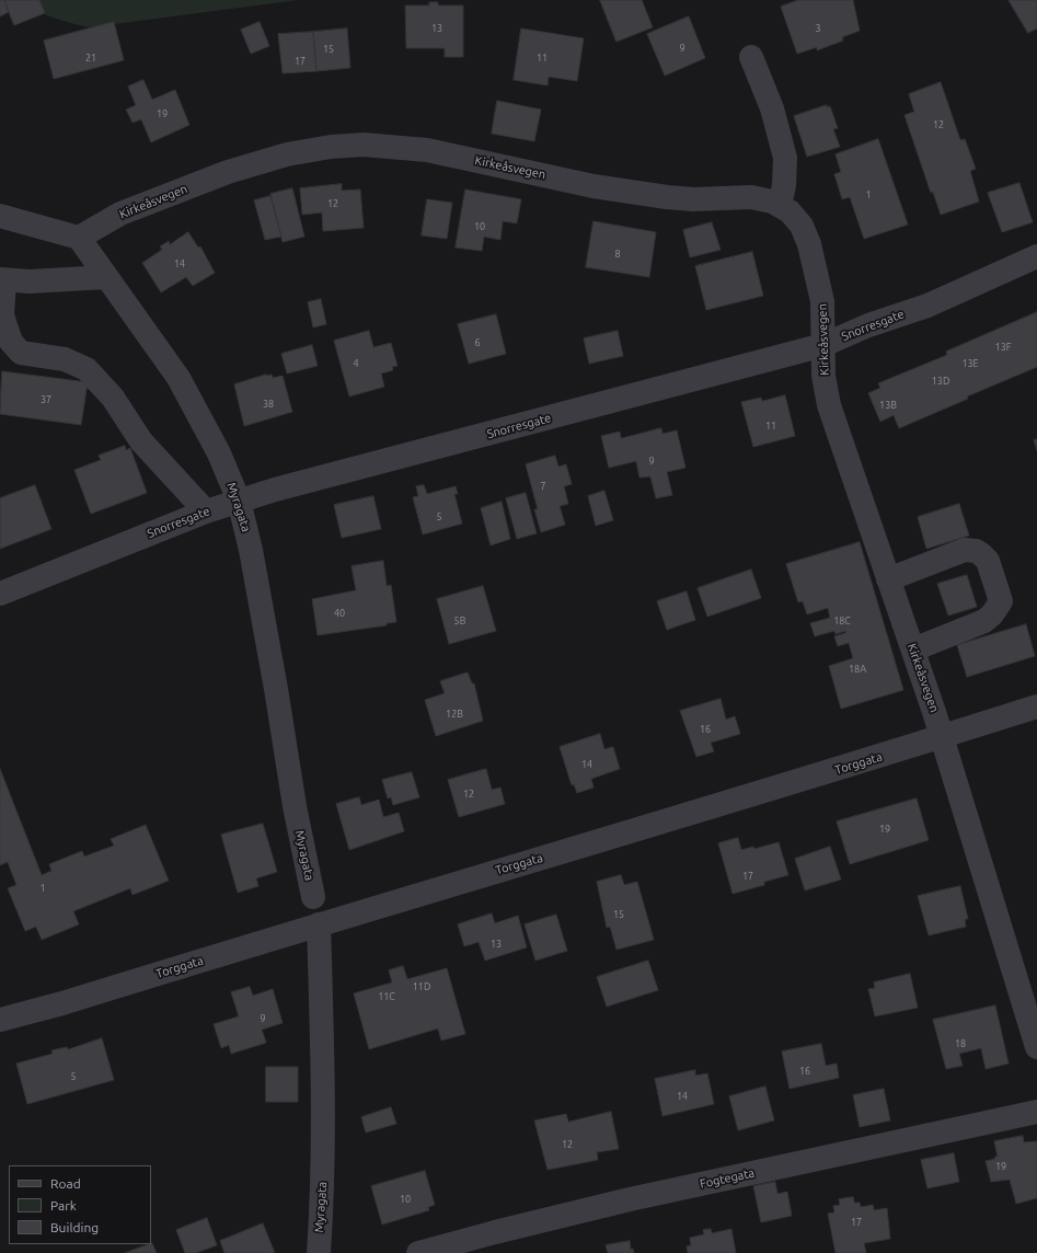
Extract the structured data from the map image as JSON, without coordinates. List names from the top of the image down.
{
  "streets": {
    "street": [
      "Kirkeåsvegen",
      "Snorresgate",
      "Myragata",
      "Torggata",
      "Fogtegata"
    ]
  },
  "crossings": [
    ["Kirkeåsvegen", "Snorresgate"],
    ["Kirkeåsvegen", "Myragata"],
    ["Kirkeåsvegen", "Torggata"],
    ["Snorresgate", "Myragata"],
    ["Myragata", "Torggata"]
  ],
  "house_numbers": [
    "13",
    "3",
    "9",
    "15",
    "21",
    "11",
    "17",
    "19",
    "12",
    "1",
    "12",
    "10",
    "8",
    "14",
    "6",
    "13F",
    "4",
    "13E",
    "13D",
    "37",
    "38",
    "13B",
    "11",
    "9",
    "7",
    "5",
    "40",
    "5B",
    "18C",
    "18A",
    "12B",
    "16",
    "14",
    "12",
    "19",
    "17",
    "1",
    "15",
    "13",
    "11D",
    "11C",
    "9",
    "18",
    "16",
    "5",
    "14",
    "12",
    "19",
    "10",
    "17"
  ],
  "legend": ["Road", "Park", "Building"]
}
